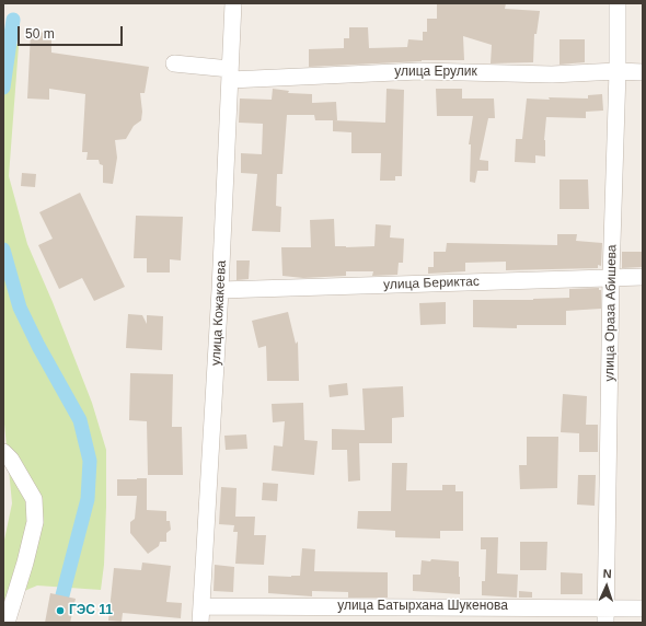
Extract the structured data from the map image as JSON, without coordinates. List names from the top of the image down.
{
  "streets": {
    "street": [
      "улица Ерулик",
      "улица Бериктас",
      "улица Кожакеева",
      "улица Ораза Абишева",
      "улица Батырхана Шукенова"
    ]
  },
  "crossings": [
    ["улица Ерулик", "улица Кожакеева"],
    ["улица Ерулик", "улица Ораза Абишева"],
    ["улица Бериктас", "улица Кожакеева"],
    ["улица Бериктас", "улица Ораза Абишева"],
    ["улица Кожакеева", "улица Батырхана Шукенова"],
    ["улица Ораза Абишева", "улица Батырхана Шукенова"]
  ],
  "places": ["ГЭС 11"],
  "scale_bar": "50 m",
  "north": "top"
}
